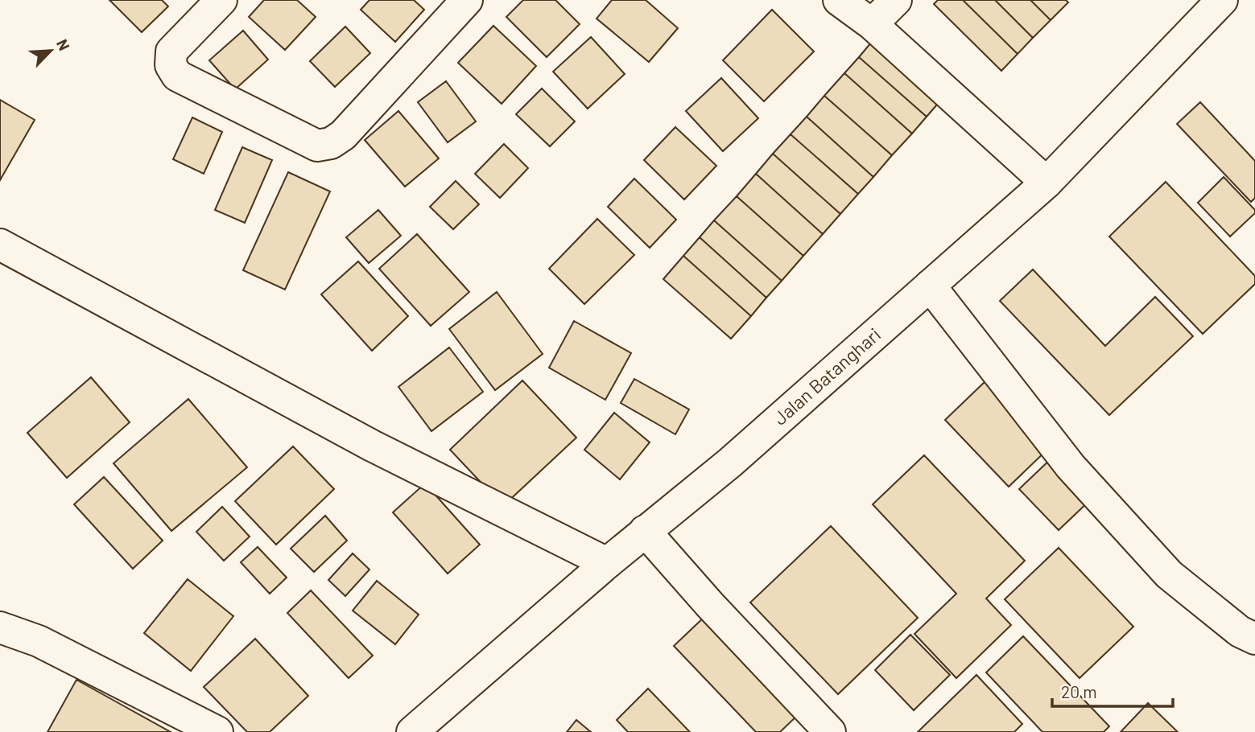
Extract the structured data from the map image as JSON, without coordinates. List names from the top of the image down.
{
  "streets": {
    "street": ["Jalan Batanghari"]
  },
  "scale_bar": "20 m",
  "north": "top right"
}
